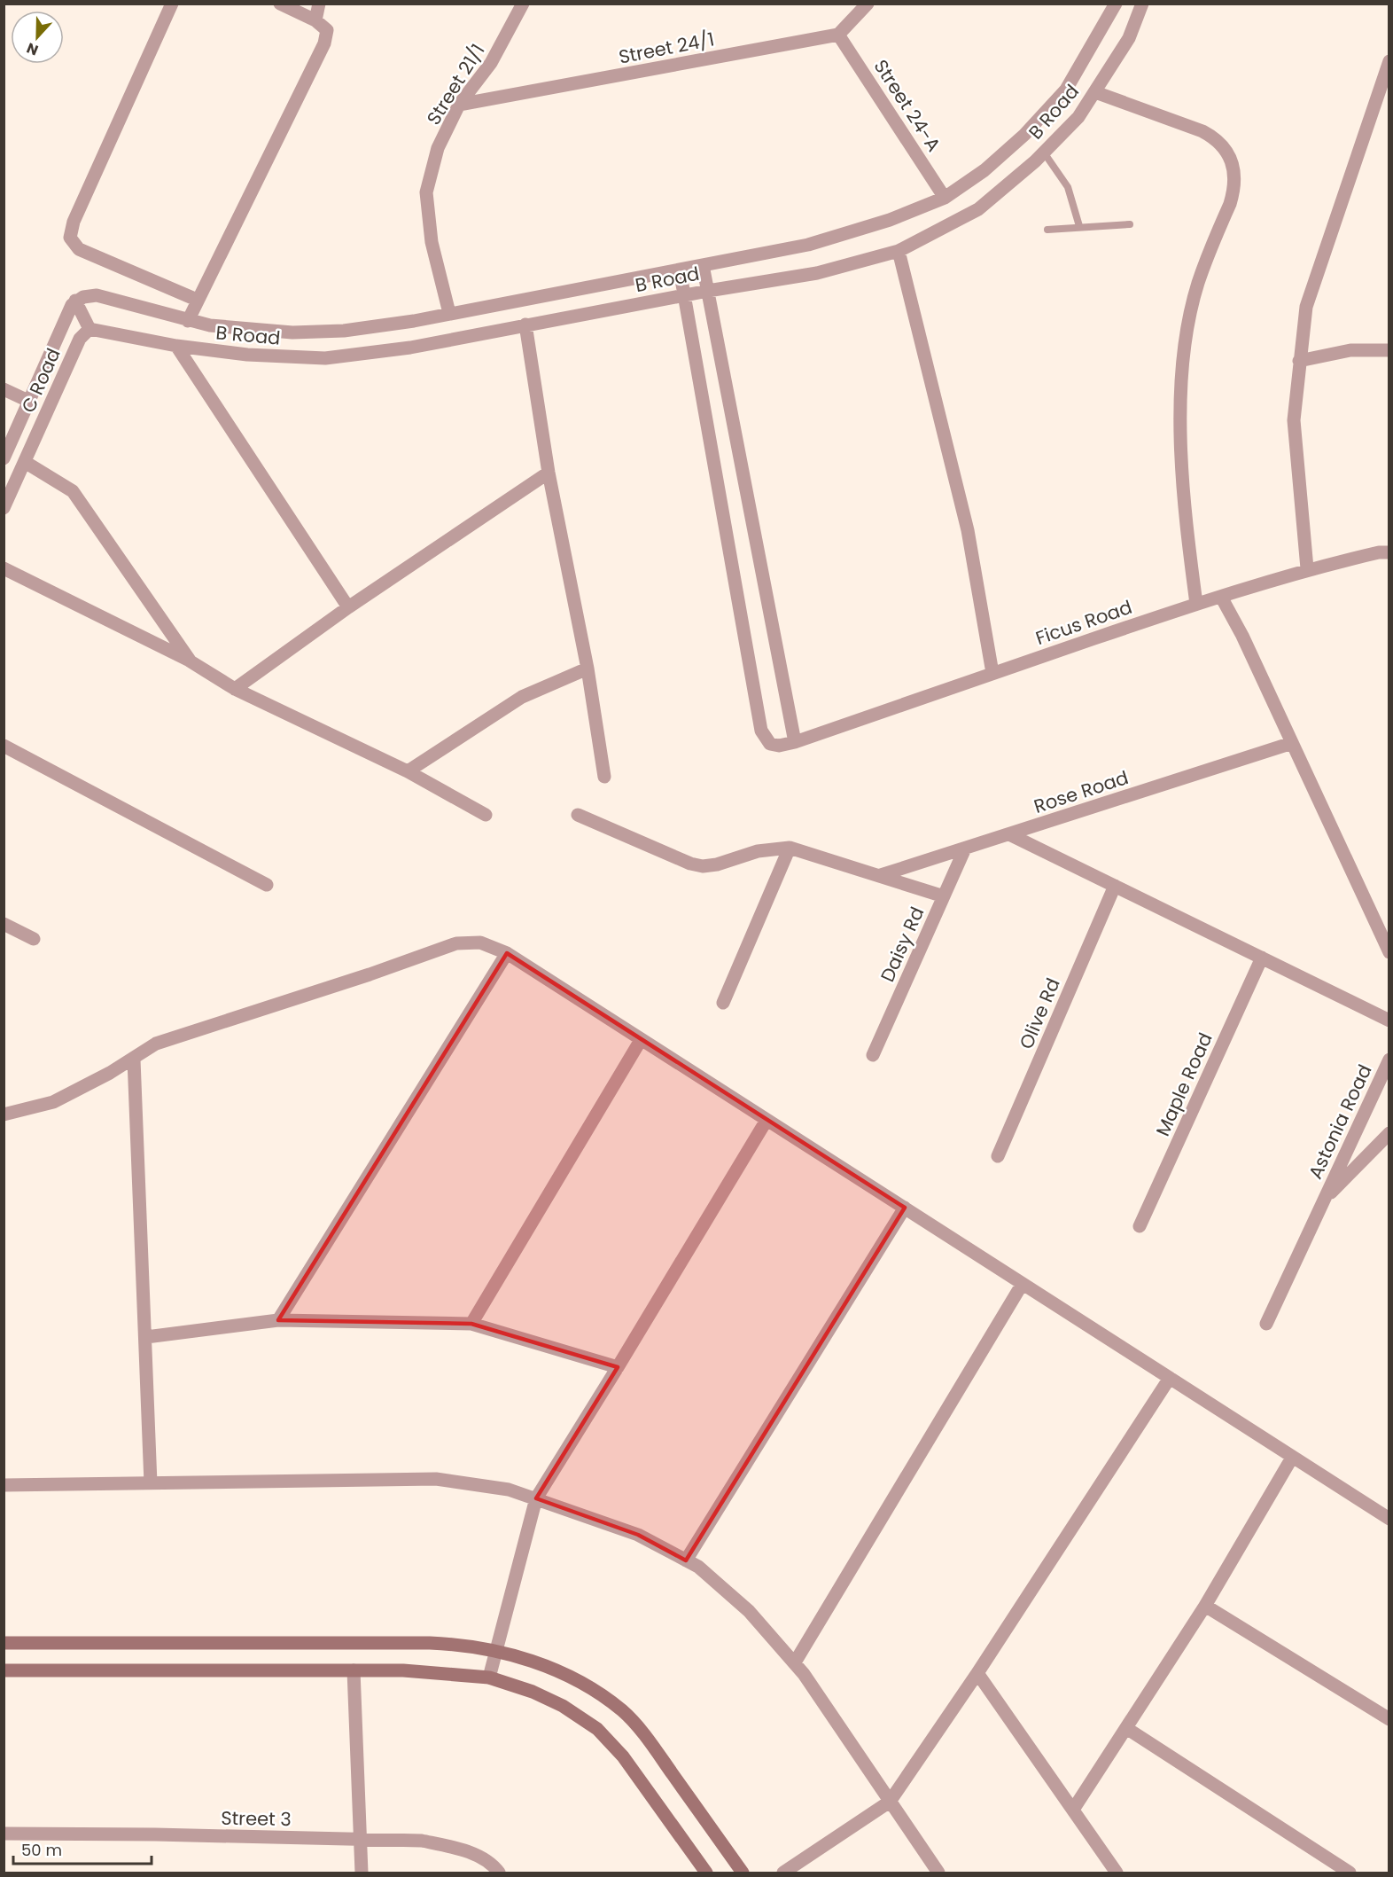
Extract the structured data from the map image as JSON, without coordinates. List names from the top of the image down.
{
  "streets": {
    "street": [
      "Street 24/1",
      "Street 21/1",
      "Street 24-A",
      "B Road",
      "C Road",
      "Ficus Road",
      "Rose Road",
      "Daisy Rd",
      "Olive Rd",
      "Maple Road",
      "Astonia Road",
      "Street 3"
    ]
  },
  "crossings": [
    ["Street 24/1", "Street 21/1"],
    ["Street 24/1", "Street 24-A"],
    ["Street 21/1", "B Road"],
    ["Street 24-A", "B Road"],
    ["B Road", "C Road"],
    ["B Road", "Ficus Road"],
    ["Rose Road", "Daisy Rd"]
  ],
  "scale_bar": "50 m",
  "north": "bottom"
}
